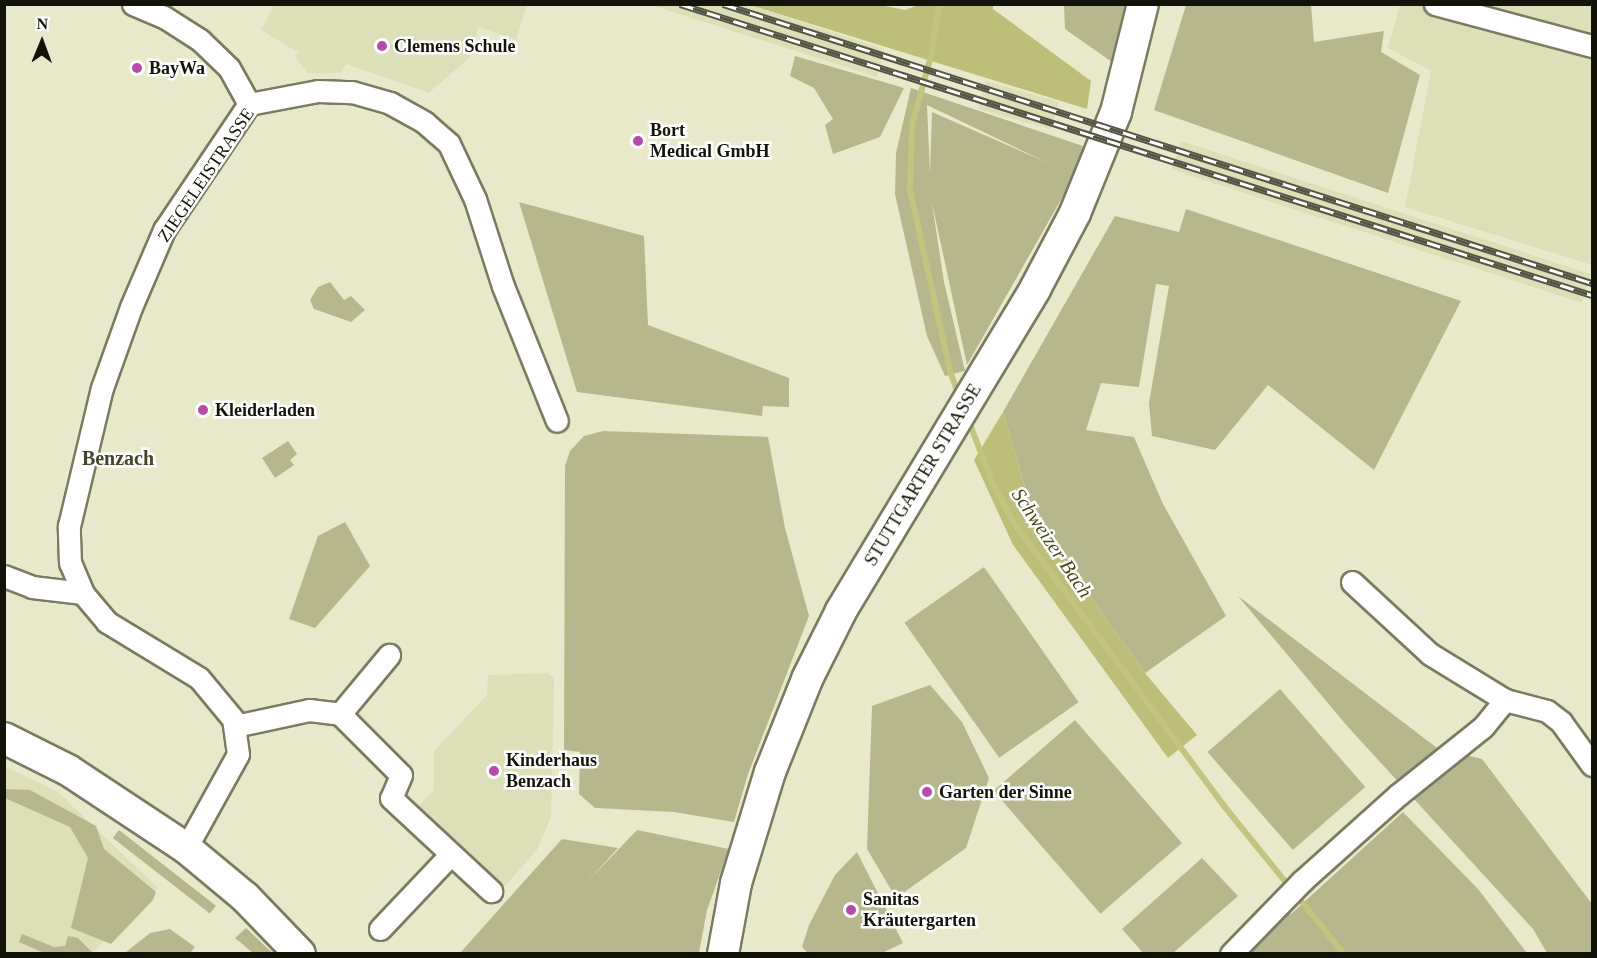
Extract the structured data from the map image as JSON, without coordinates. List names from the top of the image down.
{
  "streets": {
    "street": ["ZIEGELEISTRASSE", "STUTTGARTER STRASSE"]
  },
  "districts": ["Benzach"],
  "water": ["Schweizer Bach"],
  "places": [
    "Clemens Schule",
    "BayWa",
    "Bort Medical GmbH",
    "Kleiderladen",
    "Kinderhaus Benzach",
    "Garten der Sinne",
    "Sanitas Kräutergarten"
  ],
  "north": "top"
}
